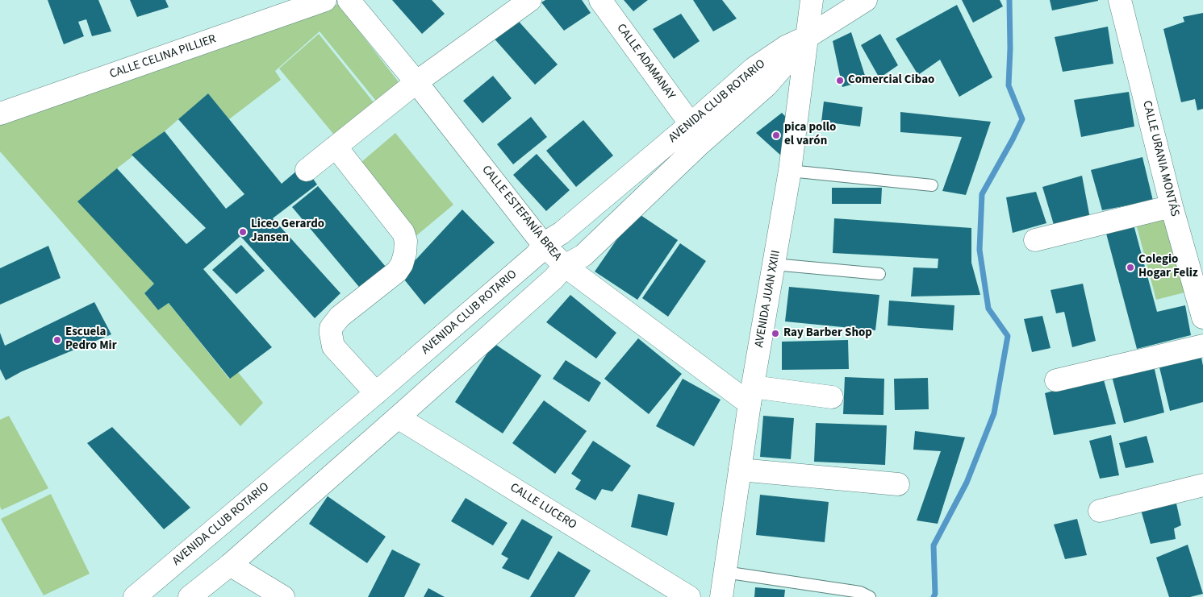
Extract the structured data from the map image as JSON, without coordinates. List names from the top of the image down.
{
  "streets": {
    "street": [
      "CALLE CELINA PILLIER",
      "CALLE ADAMANAY",
      "AVENIDA CLUB ROTARIO",
      "CALLE URANIA MONTÁS",
      "CALLE ESTEFANÍA BREA",
      "AVENIDA JUAN XXIII",
      "CALLE LUCERO"
    ]
  },
  "crossings": [
    ["CALLE ADAMANAY", "AVENIDA CLUB ROTARIO"],
    ["AVENIDA CLUB ROTARIO", "CALLE ESTEFANÍA BREA"],
    ["AVENIDA CLUB ROTARIO", "AVENIDA JUAN XXIII"],
    ["AVENIDA CLUB ROTARIO", "CALLE LUCERO"],
    ["CALLE ESTEFANÍA BREA", "AVENIDA JUAN XXIII"]
  ],
  "places": [
    "Comercial Cibao",
    "pica pollo el varón",
    "Liceo Gerardo Jansen",
    "Colegio Hogar Feliz",
    "Ray Barber Shop",
    "Escuela Pedro Mir"
  ]
}
